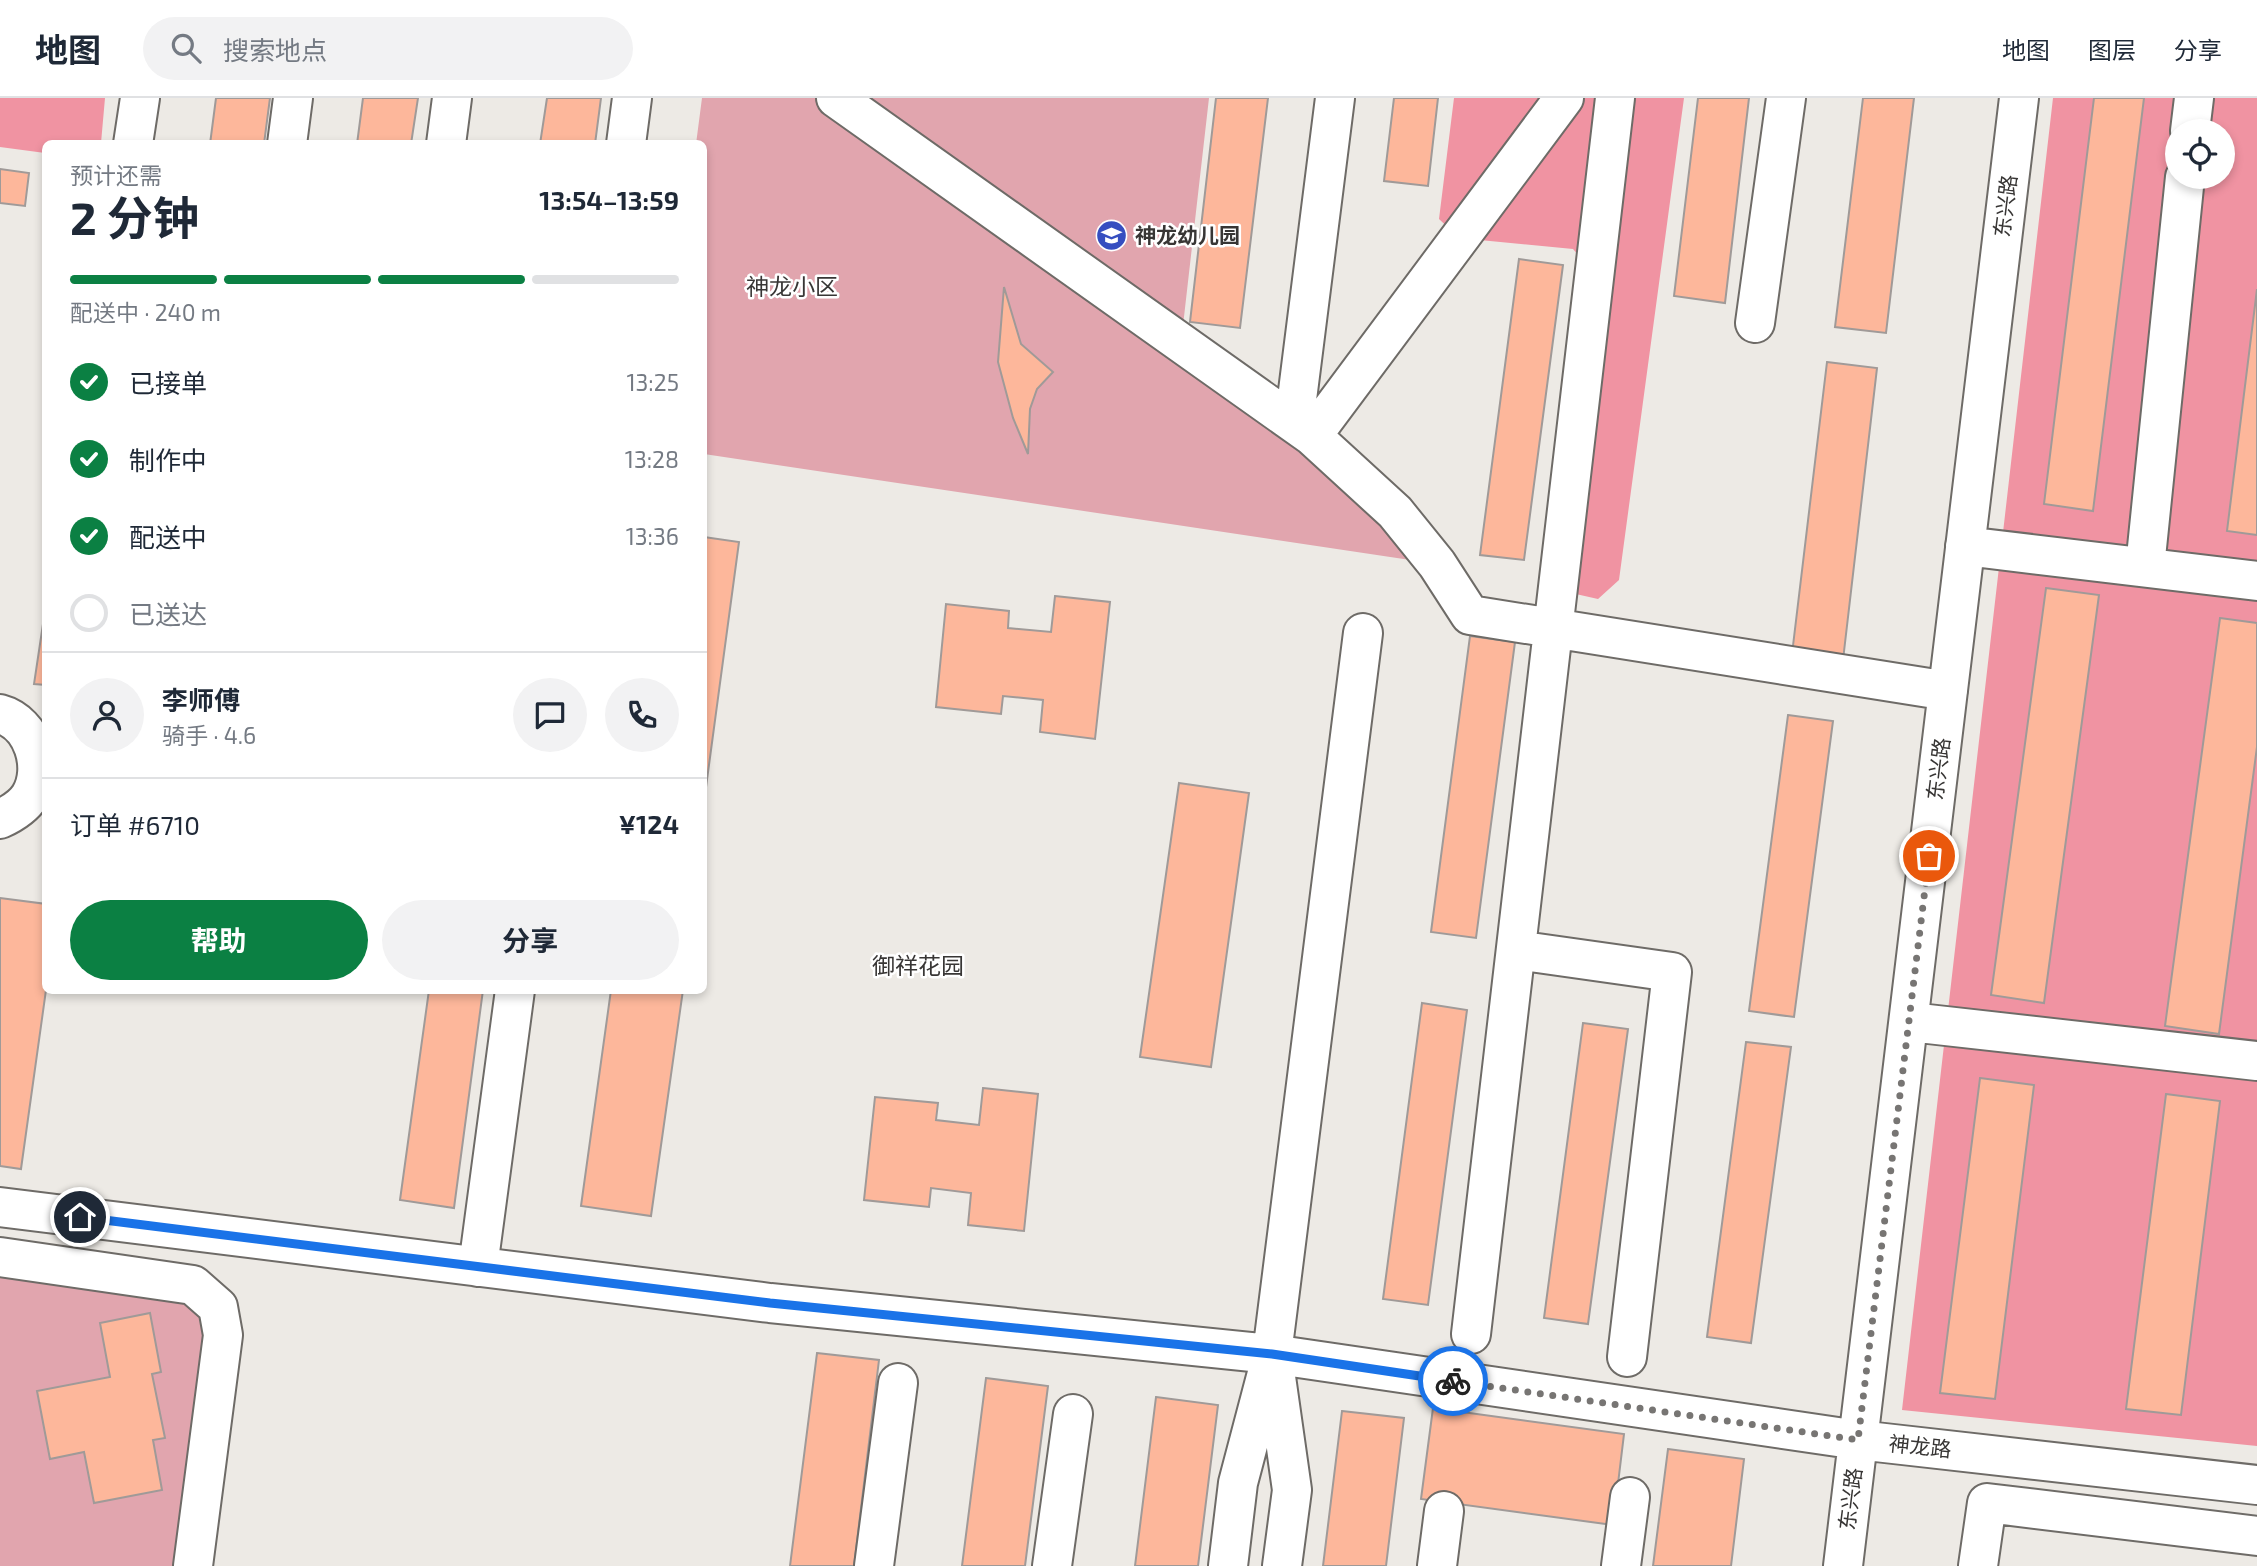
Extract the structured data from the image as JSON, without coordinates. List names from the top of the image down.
{
  "streets": {
    "street": ["东兴路", "神龙路"]
  },
  "crossings": [
    ["东兴路", "神龙路"]
  ],
  "districts": ["神龙小区", "御祥花园"],
  "places": {
    "school or university": ["神龙幼儿园"]
  },
  "page": {
    "header": "地图",
    "search": "搜索地点",
    "nav": ["地图", "图层", "分享"],
    "heading": ["2 分钟", "预计还需", "13:54–13:59"],
    "panel": [
      "李师傅",
      "骑手 · 4.6",
      "订单 #6710",
      "¥124"
    ],
    "bar": "配送中 · 240 m",
    "list": [
      ["已接单", "13:25"],
      ["制作中", "13:28"],
      ["配送中", "13:36"],
      "已送达"
    ],
    "buttons": ["帮助", "分享"]
  }
}
